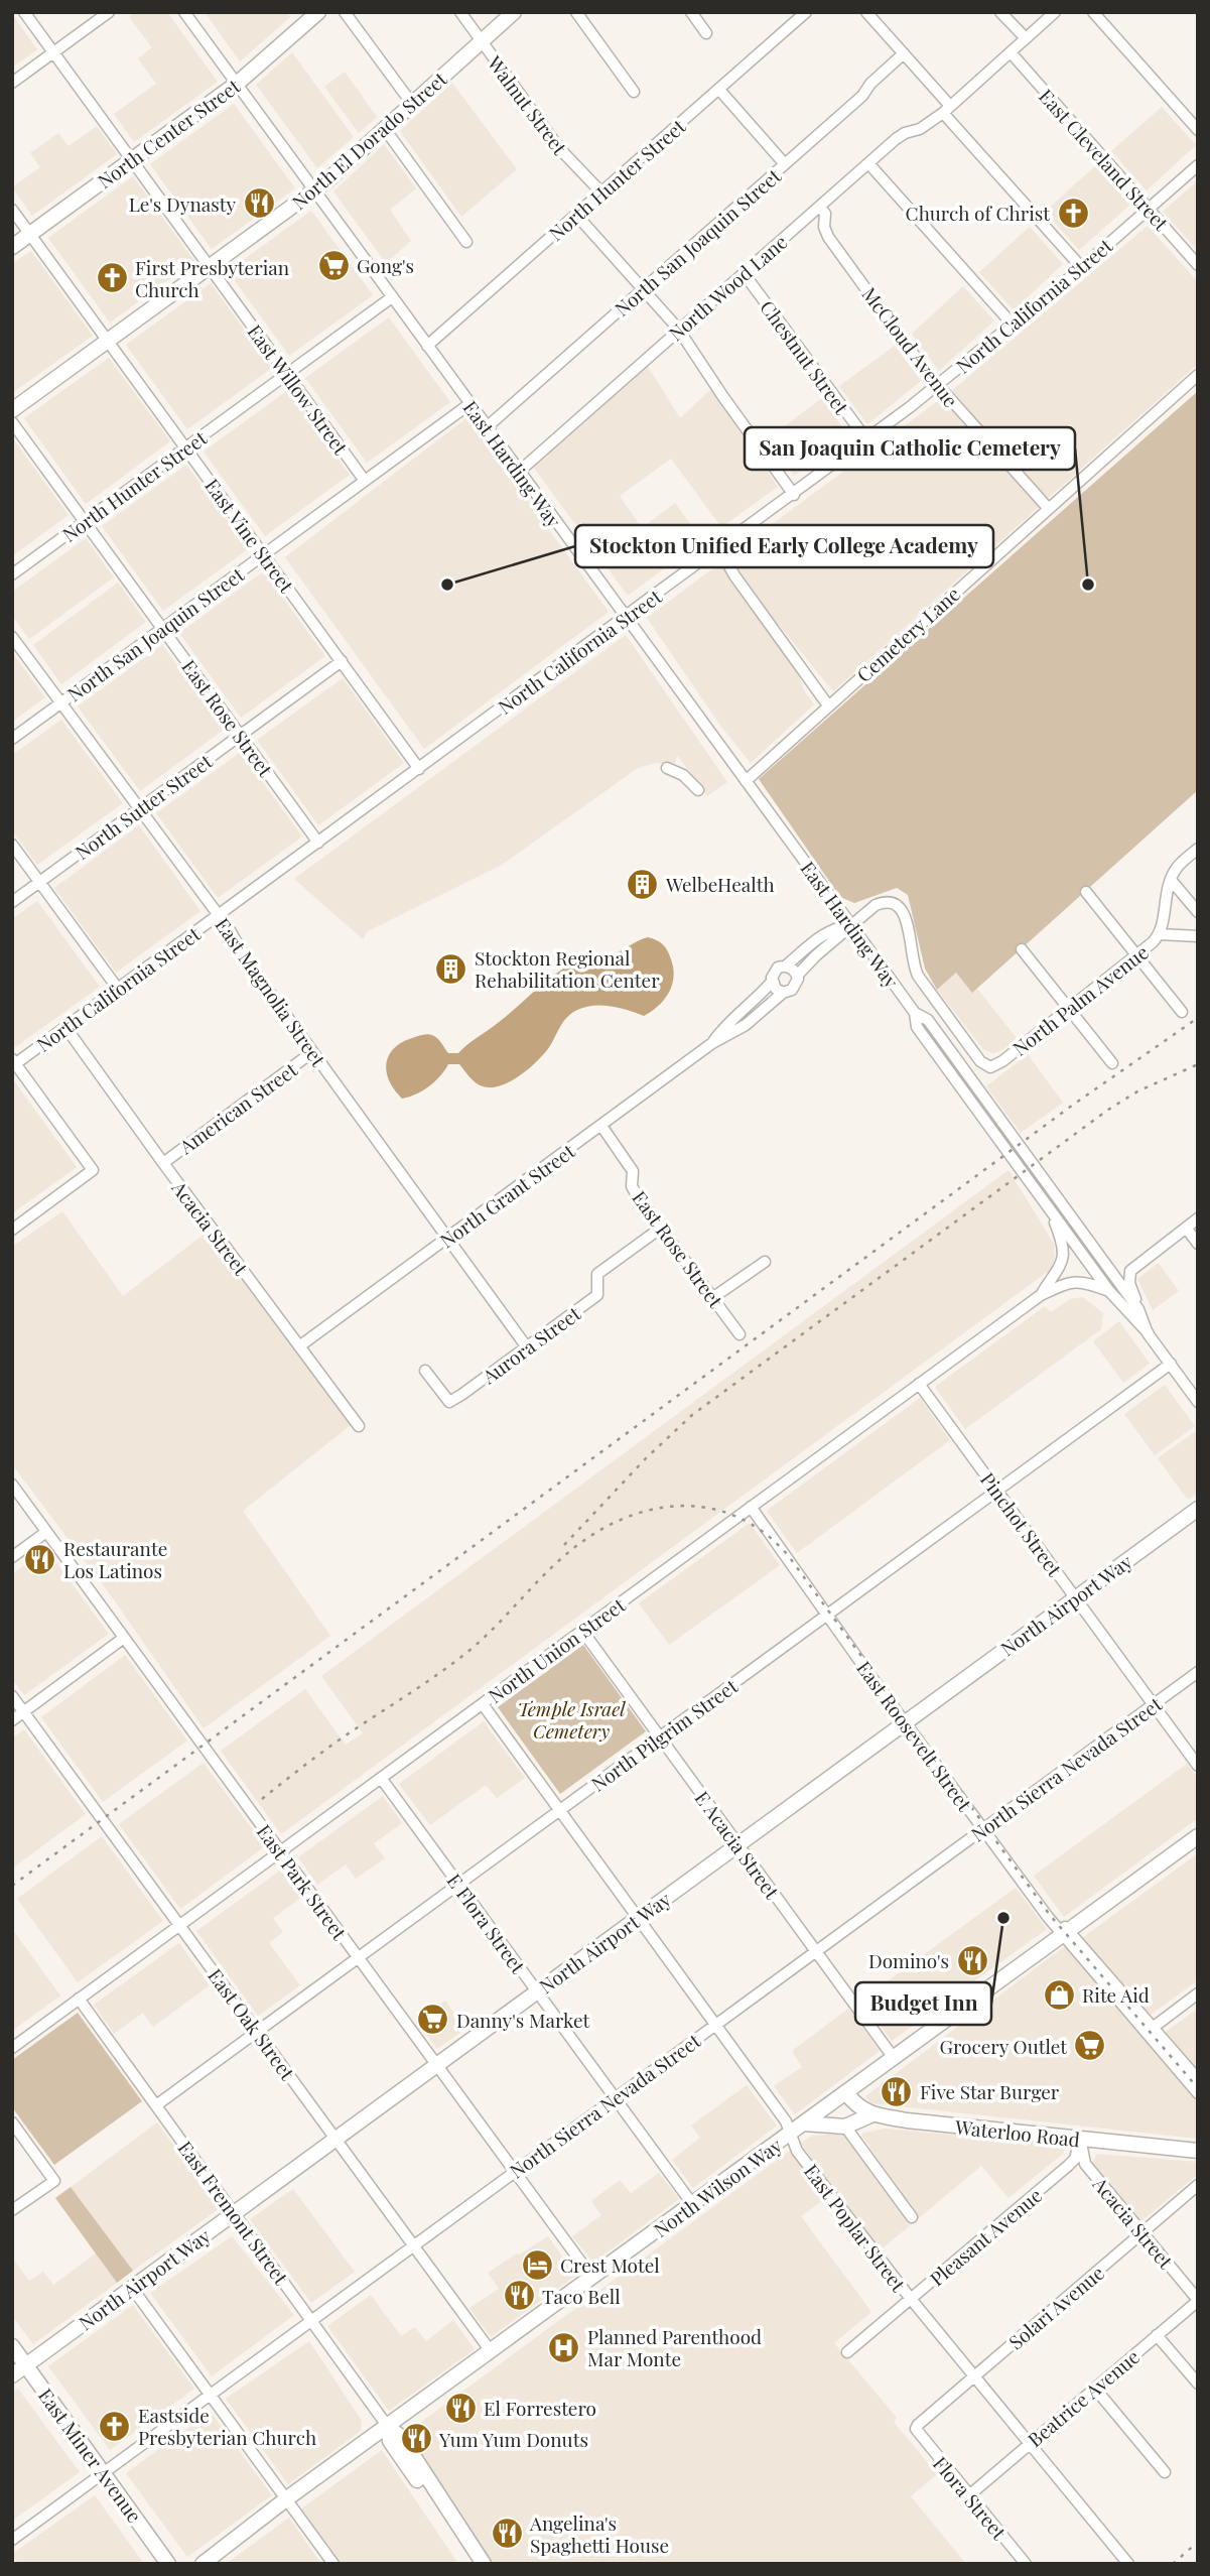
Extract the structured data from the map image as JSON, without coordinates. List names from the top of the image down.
{
  "streets": {
    "main road": [
      "North Center Street",
      "North El Dorado Street",
      "North Airport Way",
      "Waterloo Road",
      "North Wilson Way",
      "East Fremont Street",
      "East Miner Avenue"
    ],
    "street": [
      "Walnut Street",
      "East Cleveland Street",
      "North Hunter Street",
      "North San Joaquin Street",
      "North Wood Lane",
      "North California Street",
      "McCloud Avenue",
      "Chestnut Street",
      "East Willow Street",
      "East Harding Way",
      "East Vine Street",
      "Cemetery Lane",
      "East Rose Street",
      "North Sutter Street",
      "East Magnolia Street",
      "North Palm Avenue",
      "American Street",
      "North Grant Street",
      "Acacia Street",
      "Aurora Street",
      "Pinchot Street",
      "North Union Street",
      "North Pilgrim Street",
      "East Roosevelt Street",
      "North Sierra Nevada Street",
      "E Acacia Street",
      "East Park Street",
      "E Flora Street",
      "East Oak Street",
      "East Poplar Street",
      "Pleasant Avenue",
      "Solari Avenue",
      "Beatrice Avenue",
      "Flora Street"
    ]
  },
  "crossings": [
    ["Walnut Street", "North El Dorado Street"],
    ["Walnut Street", "North Hunter Street"],
    ["North Center Street", "East Willow Street"],
    ["North Center Street", "East Harding Way"],
    ["North Center Street", "East Vine Street"],
    ["North El Dorado Street", "East Willow Street"],
    ["North El Dorado Street", "East Harding Way"],
    ["North El Dorado Street", "East Vine Street"],
    ["East Cleveland Street", "North California Street"],
    ["North Hunter Street", "East Willow Street"],
    ["North Hunter Street", "East Harding Way"],
    ["North Hunter Street", "East Vine Street"],
    ["North Hunter Street", "East Rose Street"],
    ["North San Joaquin Street", "East Willow Street"],
    ["North San Joaquin Street", "East Harding Way"],
    ["North San Joaquin Street", "East Vine Street"],
    ["North San Joaquin Street", "East Rose Street"],
    ["North San Joaquin Street", "East Magnolia Street"],
    ["North Wood Lane", "McCloud Avenue"],
    ["North Wood Lane", "Chestnut Street"],
    ["North Wood Lane", "East Harding Way"],
    ["North California Street", "McCloud Avenue"],
    ["North California Street", "Chestnut Street"],
    ["North California Street", "East Harding Way"],
    ["North California Street", "East Vine Street"],
    ["North California Street", "East Rose Street"],
    ["North California Street", "East Magnolia Street"],
    ["North California Street", "Acacia Street"],
    ["McCloud Avenue", "Cemetery Lane"],
    ["East Harding Way", "Cemetery Lane"],
    ["East Harding Way", "North Palm Avenue"],
    ["East Harding Way", "North Grant Street"],
    ["East Harding Way", "North Union Street"],
    ["East Harding Way", "North Pilgrim Street"],
    ["East Vine Street", "North Sutter Street"],
    ["East Rose Street", "North Sutter Street"],
    ["East Rose Street", "North Grant Street"],
    ["East Rose Street", "Aurora Street"],
    ["North Sutter Street", "East Magnolia Street"],
    ["East Magnolia Street", "American Street"],
    ["East Magnolia Street", "North Grant Street"],
    ["East Magnolia Street", "Aurora Street"],
    ["North Palm Avenue", "North Grant Street"],
    ["American Street", "Acacia Street"],
    ["North Grant Street", "Acacia Street"],
    ["Acacia Street", "Waterloo Road"],
    ["Acacia Street", "Pleasant Avenue"],
    ["Acacia Street", "Solari Avenue"],
    ["Acacia Street", "Beatrice Avenue"],
    ["Pinchot Street", "North Airport Way"],
    ["Pinchot Street", "North Union Street"],
    ["Pinchot Street", "North Pilgrim Street"],
    ["Pinchot Street", "North Sierra Nevada Street"],
    ["North Airport Way", "East Roosevelt Street"],
    ["North Airport Way", "E Acacia Street"],
    ["North Airport Way", "East Park Street"],
    ["North Airport Way", "E Flora Street"],
    ["North Airport Way", "East Oak Street"],
    ["North Airport Way", "East Fremont Street"],
    ["North Airport Way", "East Poplar Street"],
    ["North Airport Way", "East Miner Avenue"],
    ["North Union Street", "East Roosevelt Street"],
    ["North Union Street", "E Acacia Street"],
    ["North Union Street", "East Park Street"],
    ["North Union Street", "E Flora Street"],
    ["North Union Street", "East Oak Street"],
    ["North Union Street", "East Fremont Street"],
    ["North Union Street", "East Poplar Street"],
    ["North Pilgrim Street", "East Roosevelt Street"],
    ["North Pilgrim Street", "E Acacia Street"],
    ["North Pilgrim Street", "East Park Street"],
    ["North Pilgrim Street", "E Flora Street"],
    ["North Pilgrim Street", "East Oak Street"],
    ["North Pilgrim Street", "East Fremont Street"],
    ["North Pilgrim Street", "East Poplar Street"],
    ["East Roosevelt Street", "North Sierra Nevada Street"],
    ["East Roosevelt Street", "North Wilson Way"],
    ["North Sierra Nevada Street", "E Acacia Street"],
    ["North Sierra Nevada Street", "East Park Street"],
    ["North Sierra Nevada Street", "E Flora Street"],
    ["North Sierra Nevada Street", "East Oak Street"],
    ["North Sierra Nevada Street", "East Fremont Street"],
    ["North Sierra Nevada Street", "East Poplar Street"],
    ["North Sierra Nevada Street", "East Miner Avenue"],
    ["E Acacia Street", "North Wilson Way"],
    ["East Park Street", "North Wilson Way"],
    ["E Flora Street", "North Wilson Way"],
    ["East Oak Street", "North Wilson Way"],
    ["Waterloo Road", "North Wilson Way"],
    ["Waterloo Road", "Pleasant Avenue"],
    ["North Wilson Way", "East Fremont Street"],
    ["North Wilson Way", "East Poplar Street"],
    ["East Poplar Street", "Pleasant Avenue"],
    ["East Poplar Street", "Solari Avenue"],
    ["East Poplar Street", "Beatrice Avenue"],
    ["Solari Avenue", "Flora Street"],
    ["Beatrice Avenue", "Flora Street"]
  ],
  "parks": ["Temple Israel Cemetery"],
  "places": {
    "restaurant": [
      "Le's Dynasty",
      "Restaurante Los Latinos",
      "Domino's",
      "Five Star Burger",
      "Taco Bell",
      "El Forrestero",
      "Yum Yum Donuts",
      "Angelina's Spaghetti House"
    ],
    "church": ["Church of Christ", "First Presbyterian Church", "Eastside Presbyterian Church"],
    "supermarket": ["Gong's", "Danny's Market", "Grocery Outlet"],
    "other": ["Stockton Unified Early College Academy", "San Joaquin Catholic Cemetery", "Budget Inn"],
    "building": ["WelbeHealth", "Stockton Regional Rehabilitation Center"],
    "shop": ["Rite Aid"],
    "hotel": ["Crest Motel"],
    "hospital": ["Planned Parenthood Mar Monte"]
  }
}
